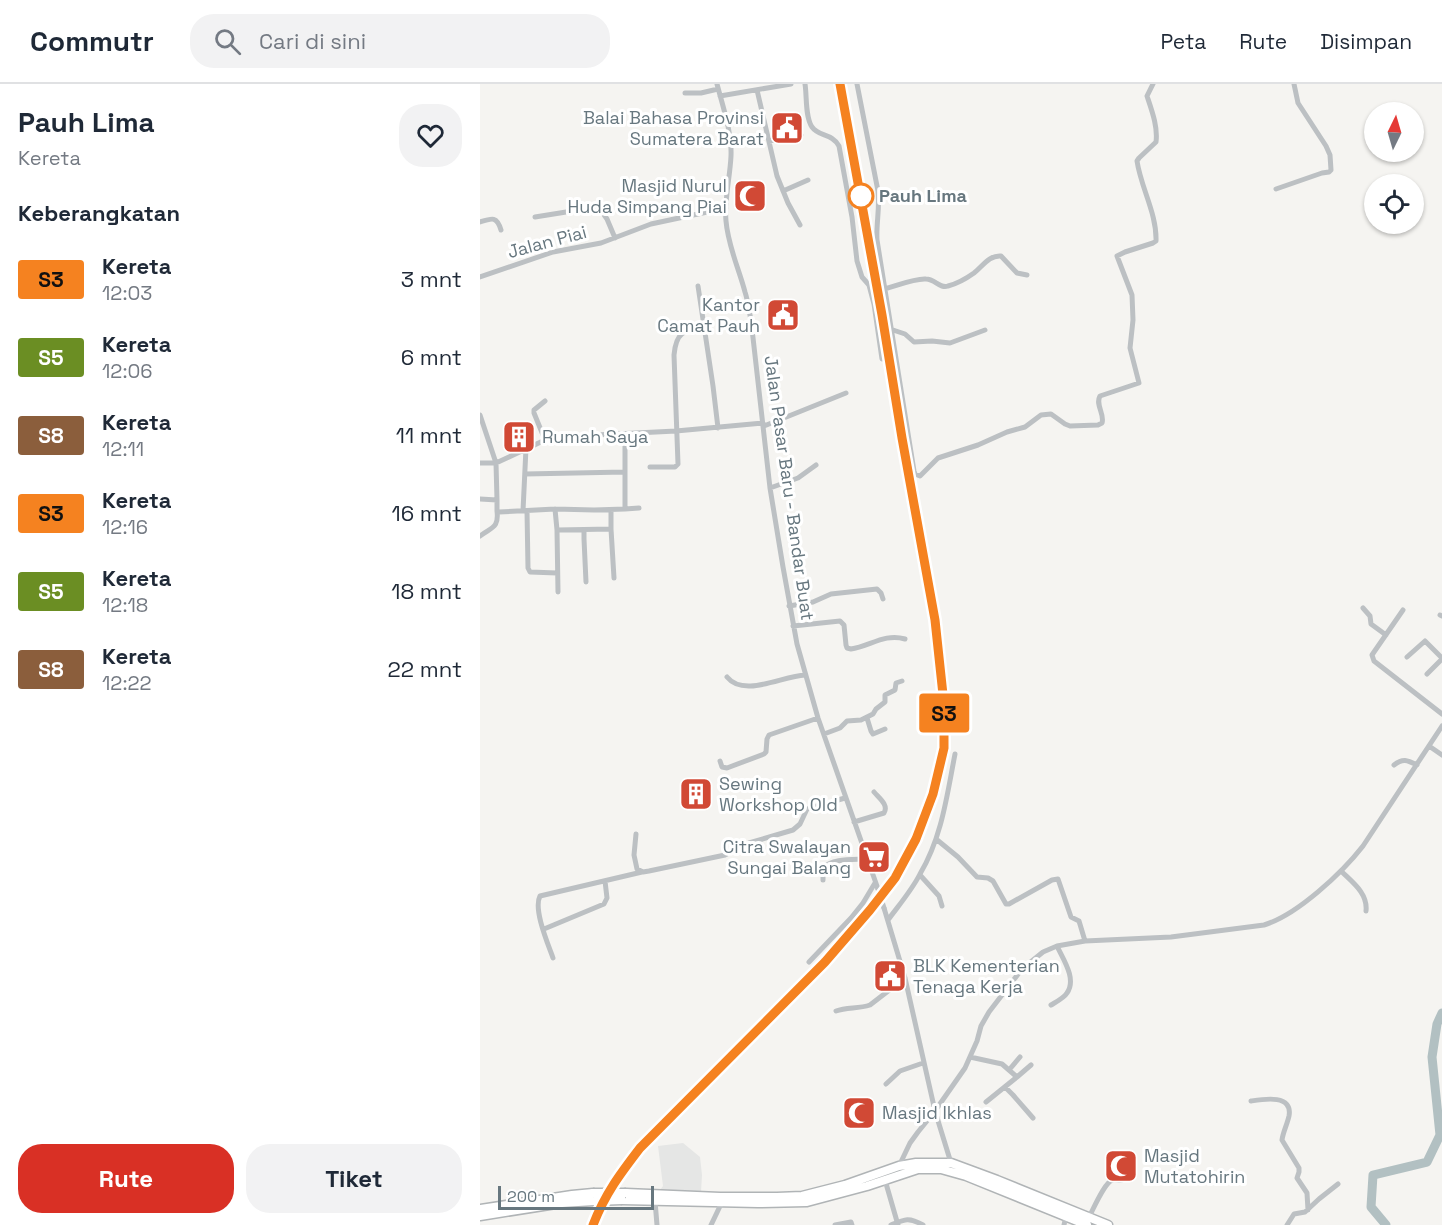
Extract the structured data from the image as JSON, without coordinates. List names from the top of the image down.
{
  "streets": {
    "street": ["Jalan Piai", "Jalan Pasar Baru - Bandar Buat"]
  },
  "crossings": [
    ["Jalan Piai", "Jalan Pasar Baru - Bandar Buat"]
  ],
  "places": {
    "public building": ["Balai Bahasa Provinsi Sumatera Barat", "Kantor Camat Pauh", "BLK Kementerian Tenaga Kerja"],
    "mosque": ["Masjid Nurul Huda Simpang Piai", "Masjid Ikhlas", "Masjid Mutatohirin"],
    "other": ["Pauh Lima"],
    "building": ["Rumah Saya", "Sewing Workshop Old"],
    "supermarket": ["Citra Swalayan Sungai Balang"]
  },
  "scale_bar": "200 m",
  "north": "top",
  "page": {
    "header": "Commutr",
    "search": "Cari di sini",
    "nav": ["Peta", "Rute", "Disimpan"],
    "heading": [
      ["Pauh Lima", "Kereta"],
      "Keberangkatan"
    ],
    "on_map": "S3",
    "list": [
      {
        "mark": "S3",
        "name": "Kereta",
        "note": "12:03",
        "value": "3 mnt"
      },
      {
        "mark": "S5",
        "name": "Kereta",
        "note": "12:06",
        "value": "6 mnt"
      },
      {
        "mark": "S8",
        "name": "Kereta",
        "note": "12:11",
        "value": "11 mnt"
      },
      {
        "mark": "S3",
        "name": "Kereta",
        "note": "12:16",
        "value": "16 mnt"
      },
      {
        "mark": "S5",
        "name": "Kereta",
        "note": "12:18",
        "value": "18 mnt"
      },
      {
        "mark": "S8",
        "name": "Kereta",
        "note": "12:22",
        "value": "22 mnt"
      }
    ],
    "buttons": ["Rute", "Tiket"],
    "scale": "200 m"
  }
}
